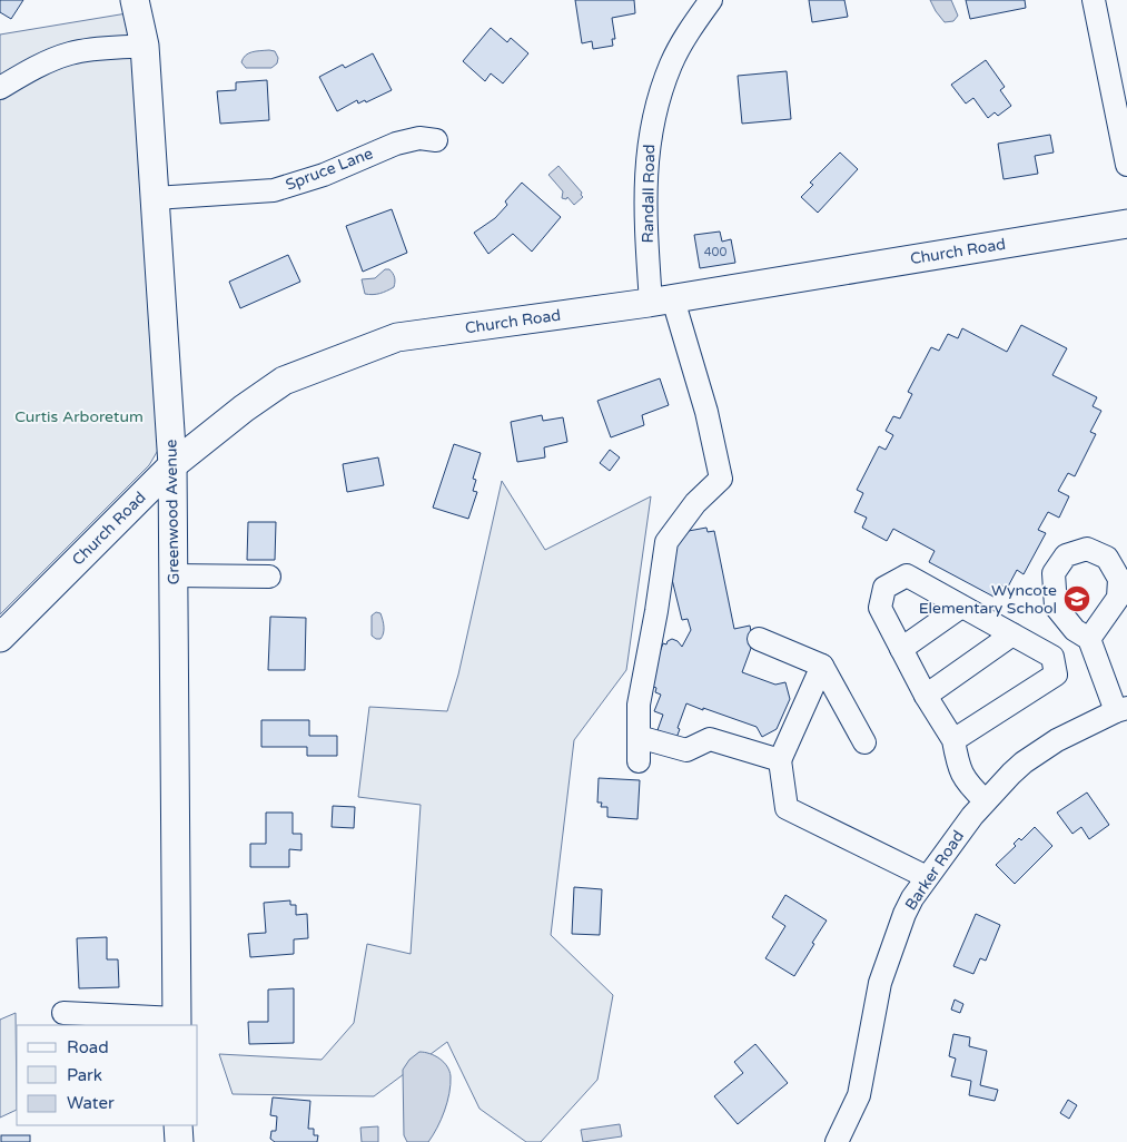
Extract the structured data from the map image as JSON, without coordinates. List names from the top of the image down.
{
  "streets": {
    "main road": ["Church Road", "Greenwood Avenue"],
    "street": ["Spruce Lane", "Randall Road", "Barker Road"]
  },
  "crossings": [
    ["Spruce Lane", "Greenwood Avenue"],
    ["Randall Road", "Church Road"],
    ["Church Road", "Greenwood Avenue"]
  ],
  "parks": ["Curtis Arboretum"],
  "places": {
    "school or university": ["Wyncote Elementary School"]
  },
  "house_numbers": ["400"],
  "legend": ["Road", "Park", "Water"]
}
